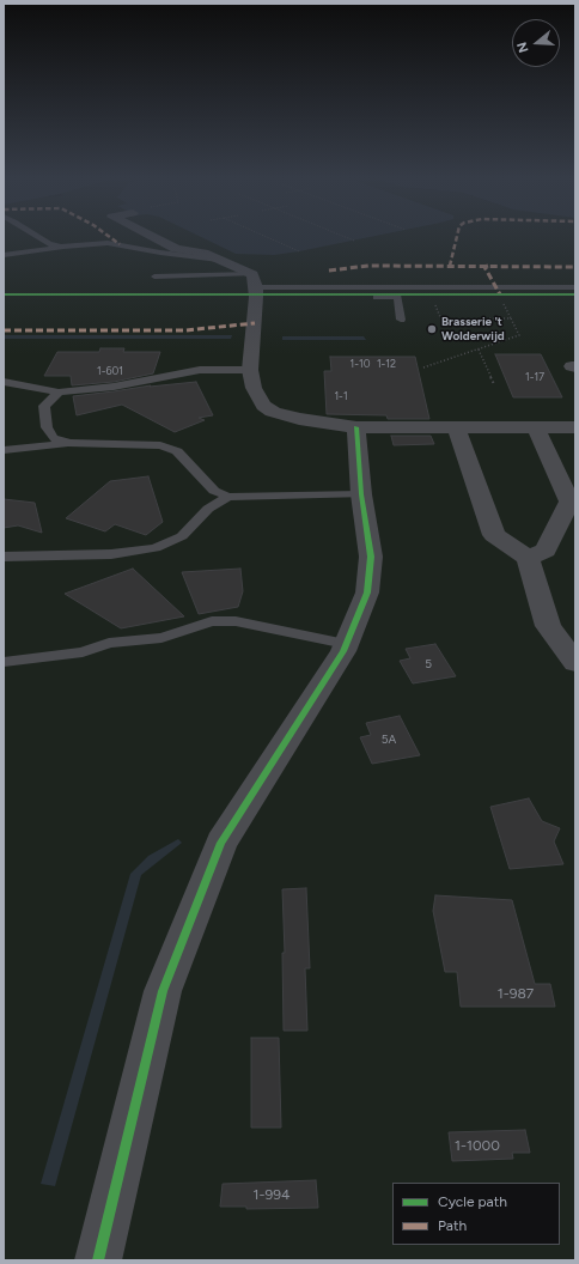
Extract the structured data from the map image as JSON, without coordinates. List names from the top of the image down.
{
  "places": ["Brasserie 't Wolderwijd"],
  "house_numbers": [
    "1-10",
    "1-12",
    "1-601",
    "1-17",
    "1-1",
    "5",
    "5A",
    "1-987",
    "1-1000",
    "1-994"
  ],
  "legend": ["Cycle path", "Path"],
  "north": "left"
}
